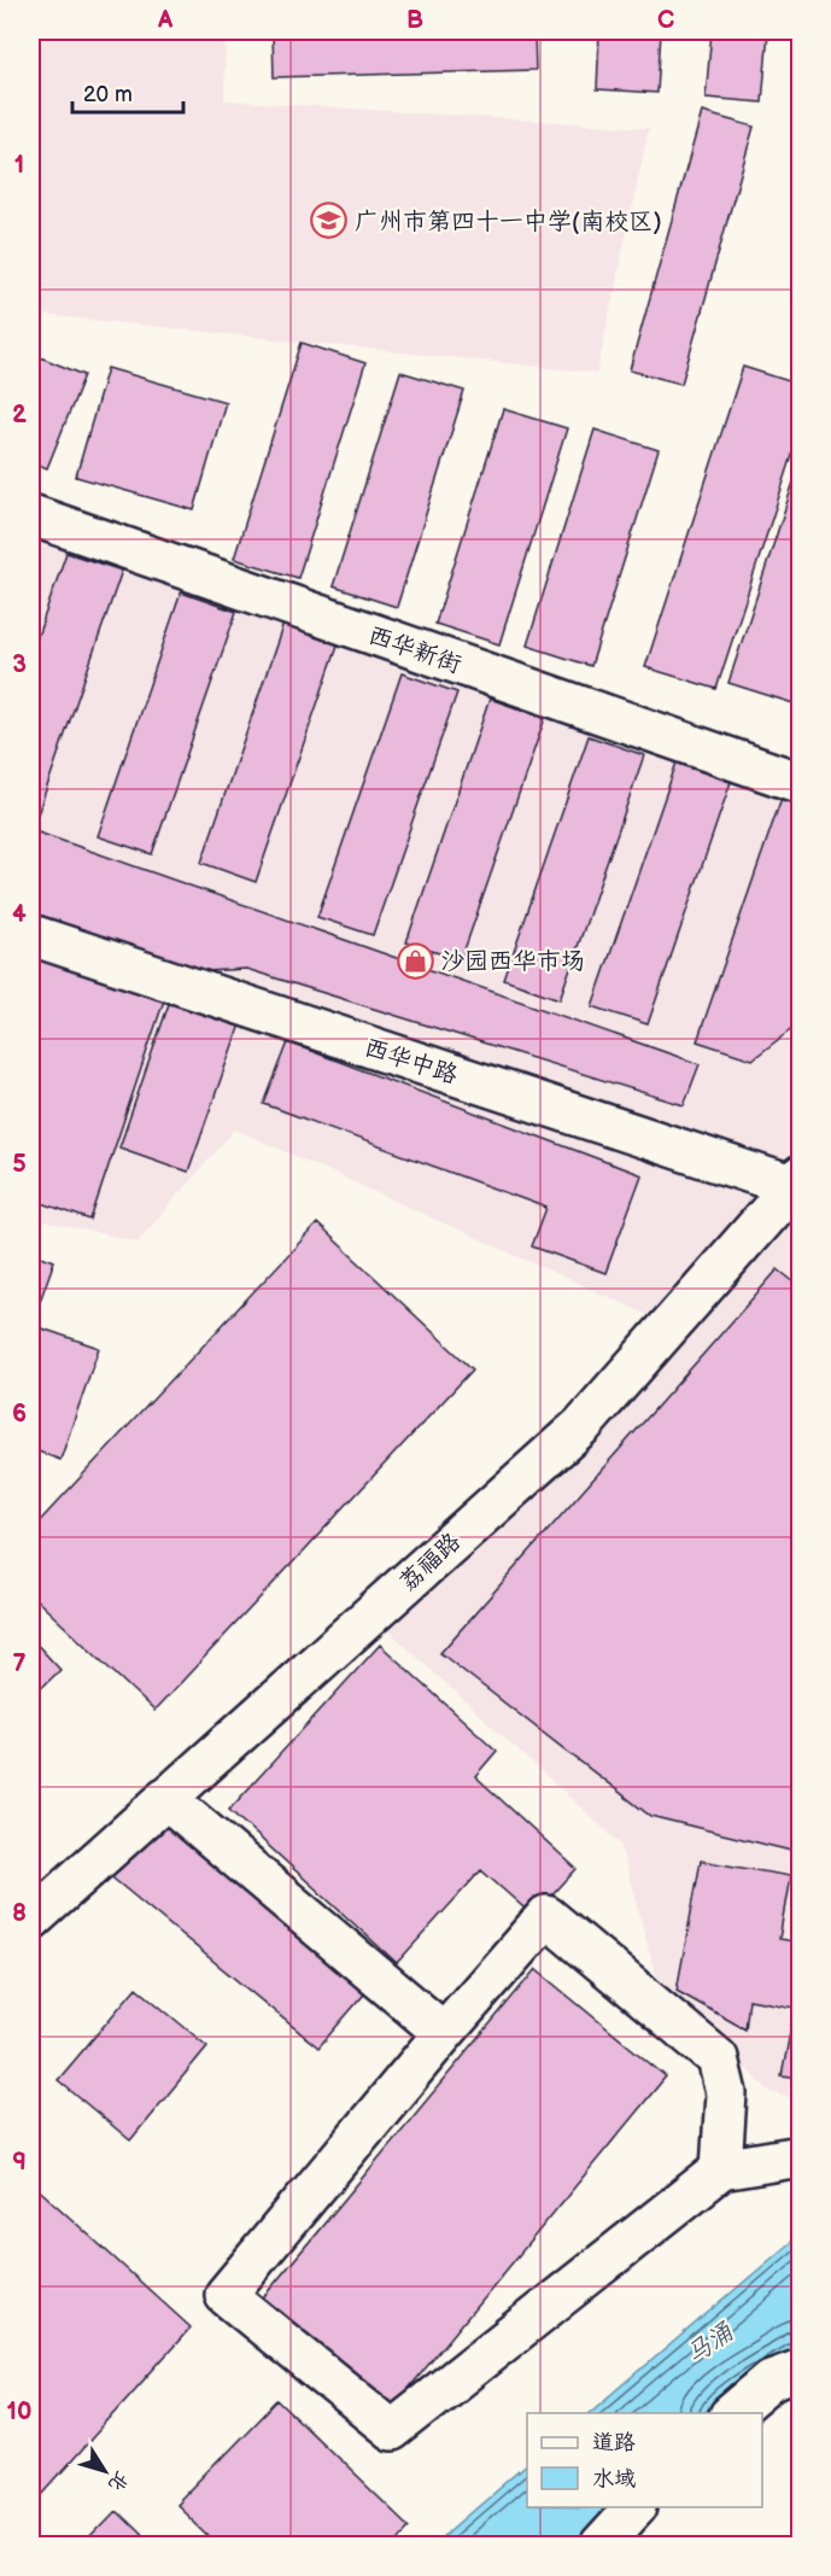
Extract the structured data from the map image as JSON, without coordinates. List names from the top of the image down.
{
  "streets": {
    "street": ["西华新街", "西华中路", "荔福路"]
  },
  "crossings": [
    ["西华中路", "荔福路"]
  ],
  "water": ["马涌"],
  "places": {
    "school or university": ["广州市第四十一中学(南校区)"],
    "shop": ["沙园西华市场"]
  },
  "legend": ["道路", "水域"],
  "scale_bar": "20 m",
  "north": "bottom right",
  "grid": {
    "columns": ["A", "B", "C"],
    "rows": [
      "1",
      "2",
      "3",
      "4",
      "5",
      "6",
      "7",
      "8",
      "9",
      "10"
    ]
  }
}
